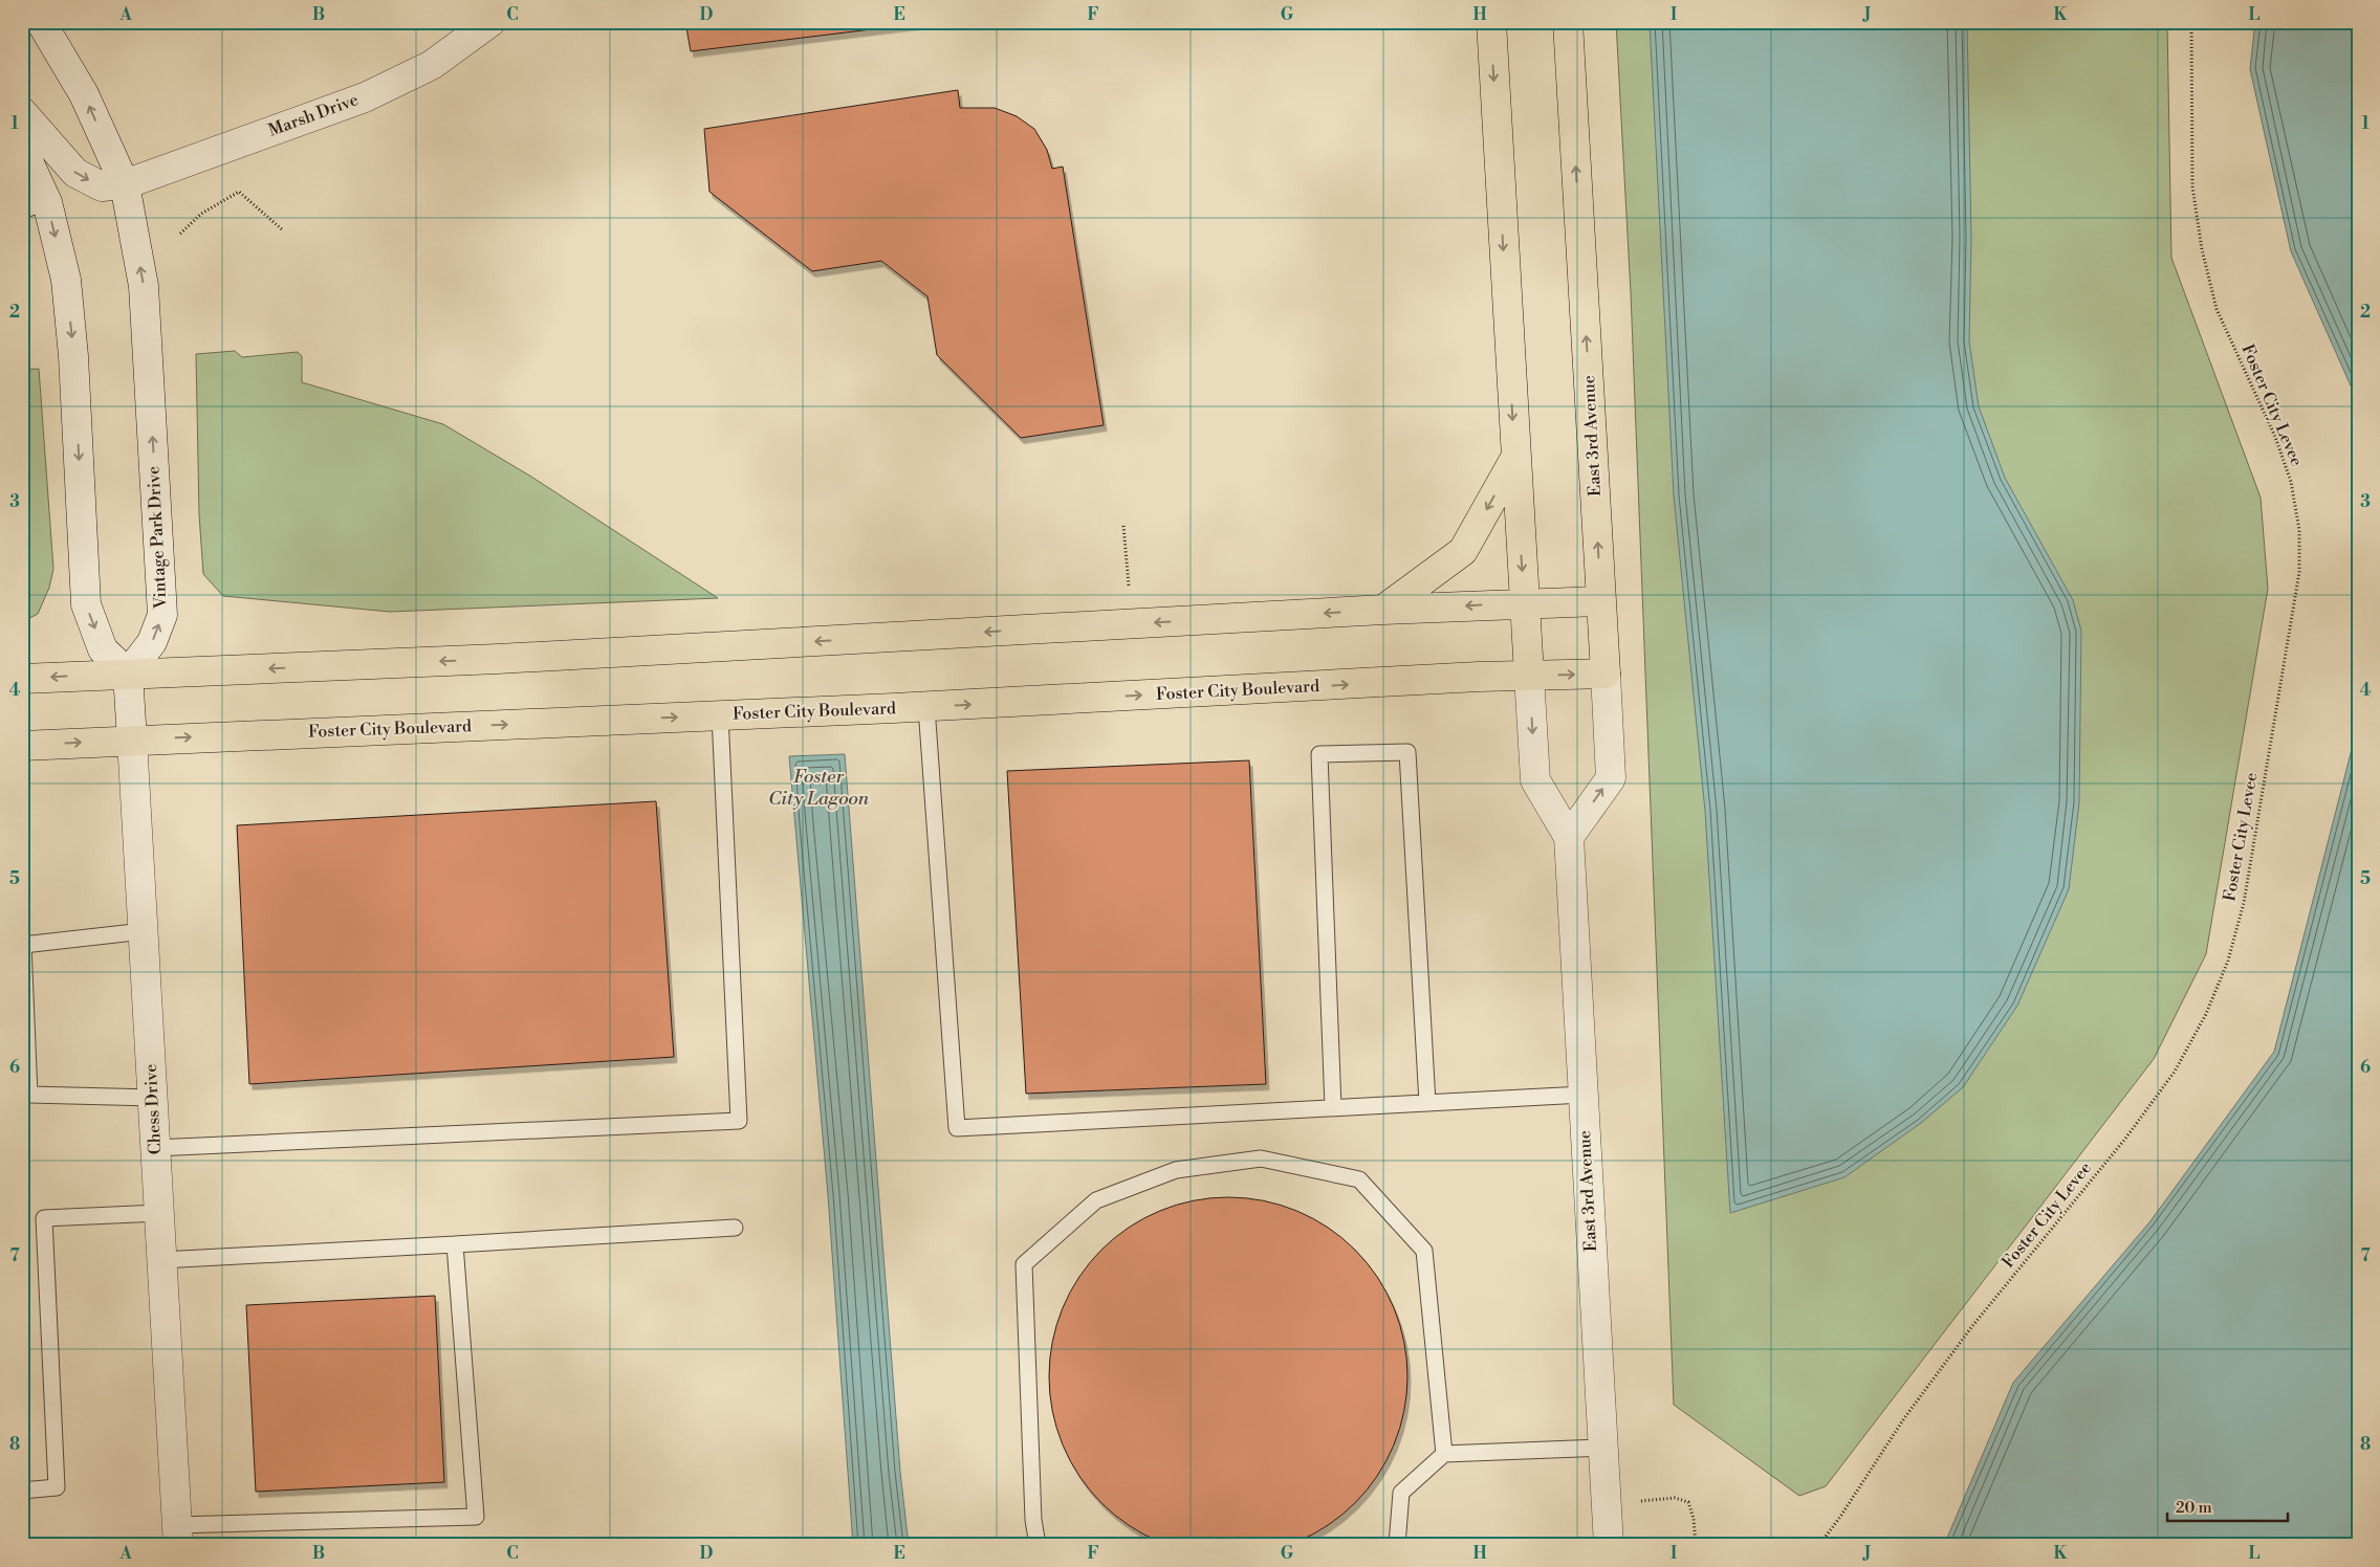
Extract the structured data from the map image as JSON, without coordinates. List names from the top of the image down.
{
  "streets": {
    "main road": ["East 3rd Avenue", "Foster City Boulevard"],
    "street": ["Marsh Drive", "Vintage Park Drive", "Chess Drive"],
    "path": ["Foster City Levee"]
  },
  "crossings": [
    ["Marsh Drive", "Vintage Park Drive"],
    ["East 3rd Avenue", "Foster City Boulevard"],
    ["Vintage Park Drive", "Chess Drive"],
    ["Foster City Boulevard", "Chess Drive"]
  ],
  "water": ["Foster City Lagoon"],
  "scale_bar": "20 m",
  "grid": {
    "columns": [
      "A",
      "B",
      "C",
      "D",
      "E",
      "F",
      "G",
      "H",
      "I",
      "J",
      "K",
      "L"
    ],
    "rows": [
      "1",
      "2",
      "3",
      "4",
      "5",
      "6",
      "7",
      "8"
    ]
  }
}
